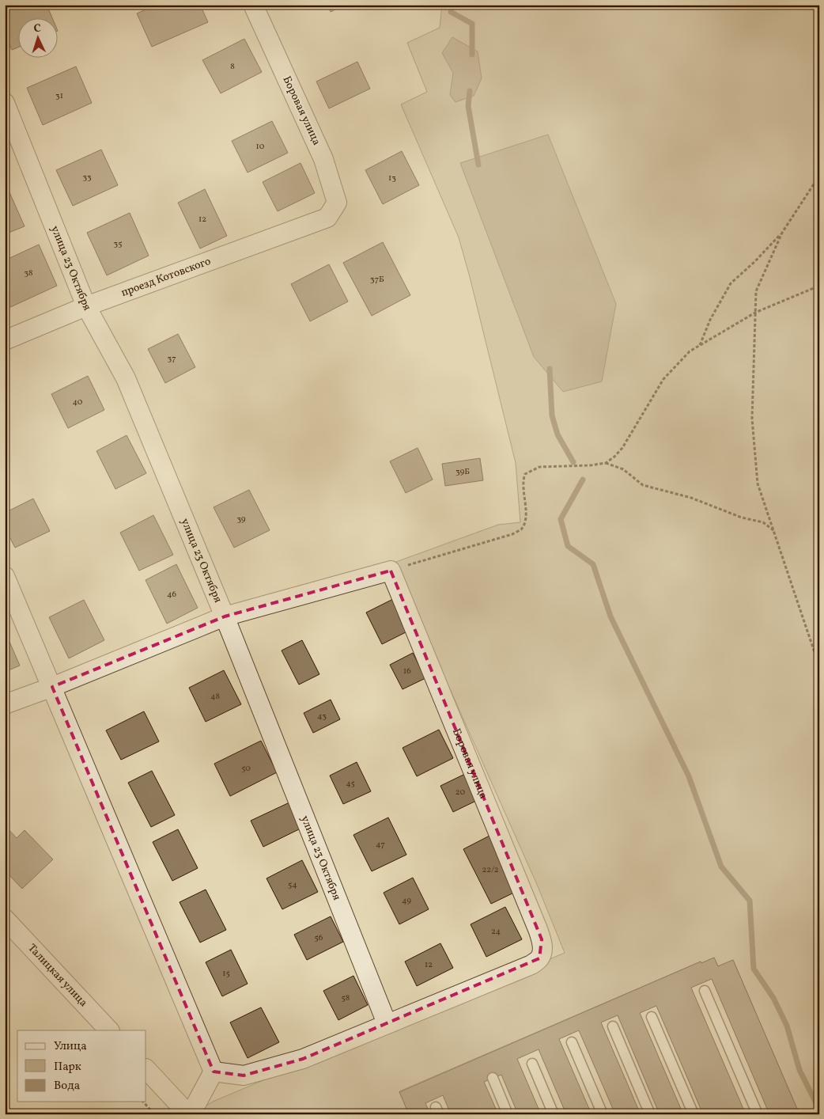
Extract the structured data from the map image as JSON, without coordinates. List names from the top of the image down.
{
  "streets": {
    "street": [
      "Боровая улица",
      "улица 23 Октября",
      "проезд Котовского",
      "Талицкая улица"
    ]
  },
  "crossings": [
    ["Боровая улица", "улица 23 Октября"],
    ["Боровая улица", "проезд Котовского"],
    ["улица 23 Октября", "проезд Котовского"]
  ],
  "house_numbers": [
    "8",
    "31",
    "10",
    "33",
    "13",
    "12",
    "35",
    "38",
    "37Б",
    "37",
    "40",
    "39Б",
    "39",
    "46",
    "16",
    "48",
    "43",
    "50",
    "45",
    "20",
    "47",
    "22/2",
    "54",
    "49",
    "24",
    "56",
    "12",
    "15",
    "58"
  ],
  "legend": ["Улица", "Парк", "Вода"],
  "north": "top"
}
